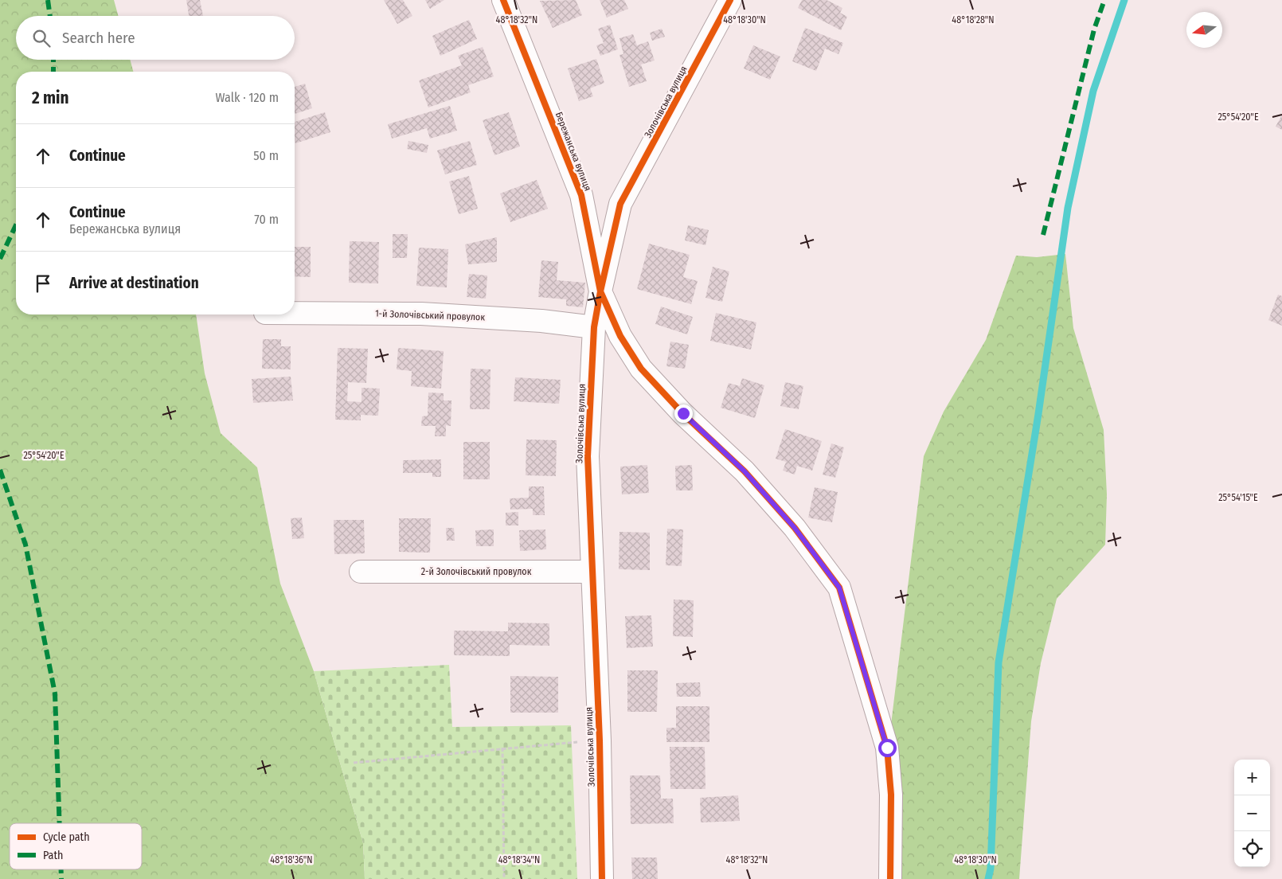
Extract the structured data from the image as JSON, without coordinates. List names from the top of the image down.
{
  "streets": {
    "street": [
      "Золочівська вулиця",
      "Бережанська вулиця",
      "1-й Золочівський провулок",
      "2-й Золочівський провулок"
    ]
  },
  "crossings": [
    ["Золочівська вулиця", "Бережанська вулиця"],
    ["Золочівська вулиця", "1-й Золочівський провулок"],
    ["Золочівська вулиця", "2-й Золочівський провулок"]
  ],
  "legend": ["Cycle path", "Path"],
  "north": "left",
  "page": {
    "search": "Search here",
    "heading": ["2 min", "Walk · 120 m"],
    "list": [
      ["Continue", "50 m"],
      ["Continue", "Бережанська вулиця", "70 m"],
      "Arrive at destination"
    ],
    "map_buttons": ["+", "−"]
  },
  "coordinates": [
    "48°18'32\"N",
    "48°18'30\"N",
    "48°18'28\"N",
    "25°54'20\"E",
    "25°54'15\"E",
    "48°18'36\"N",
    "48°18'34\"N"
  ]
}
